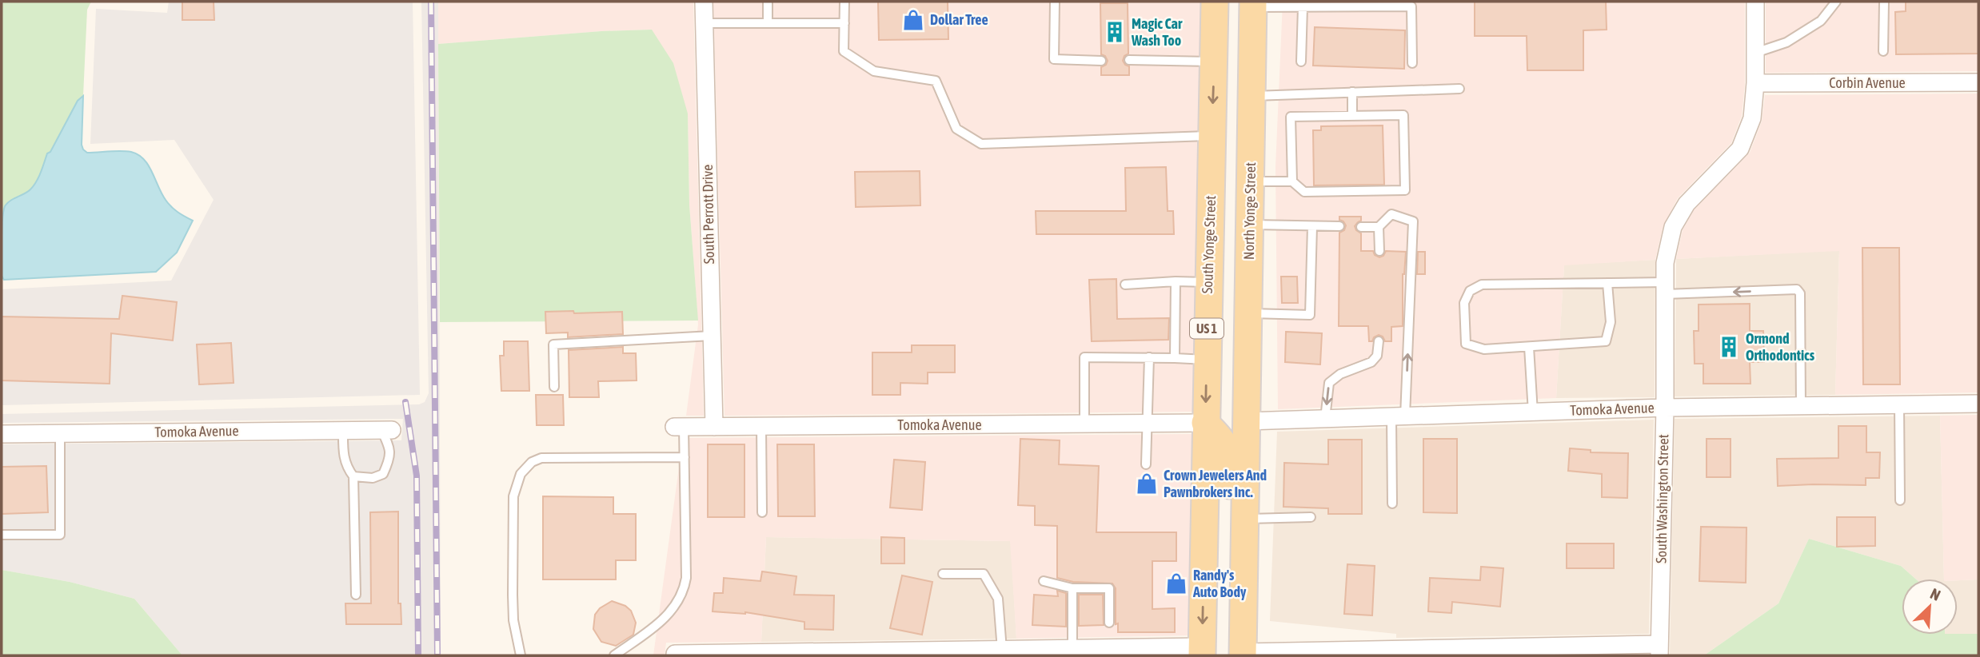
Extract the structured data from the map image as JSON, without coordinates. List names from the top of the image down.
{
  "streets": {
    "main road": ["North Yonge Street", "South Yonge Street", "US 1"],
    "street": [
      "Corbin Avenue",
      "South Perrott Drive",
      "Tomoka Avenue",
      "South Washington Street"
    ]
  },
  "crossings": [
    ["Corbin Avenue", "South Washington Street"],
    ["North Yonge Street", "Tomoka Avenue"],
    ["South Perrott Drive", "Tomoka Avenue"],
    ["South Yonge Street", "Tomoka Avenue"],
    ["Tomoka Avenue", "South Washington Street"]
  ],
  "places": {
    "shop": ["Dollar Tree", "Crown Jewelers And Pawnbrokers Inc.", "Randy's Auto Body"],
    "building": ["Magic Car Wash Too", "Ormond Orthodontics"]
  },
  "north": "top right"
}
